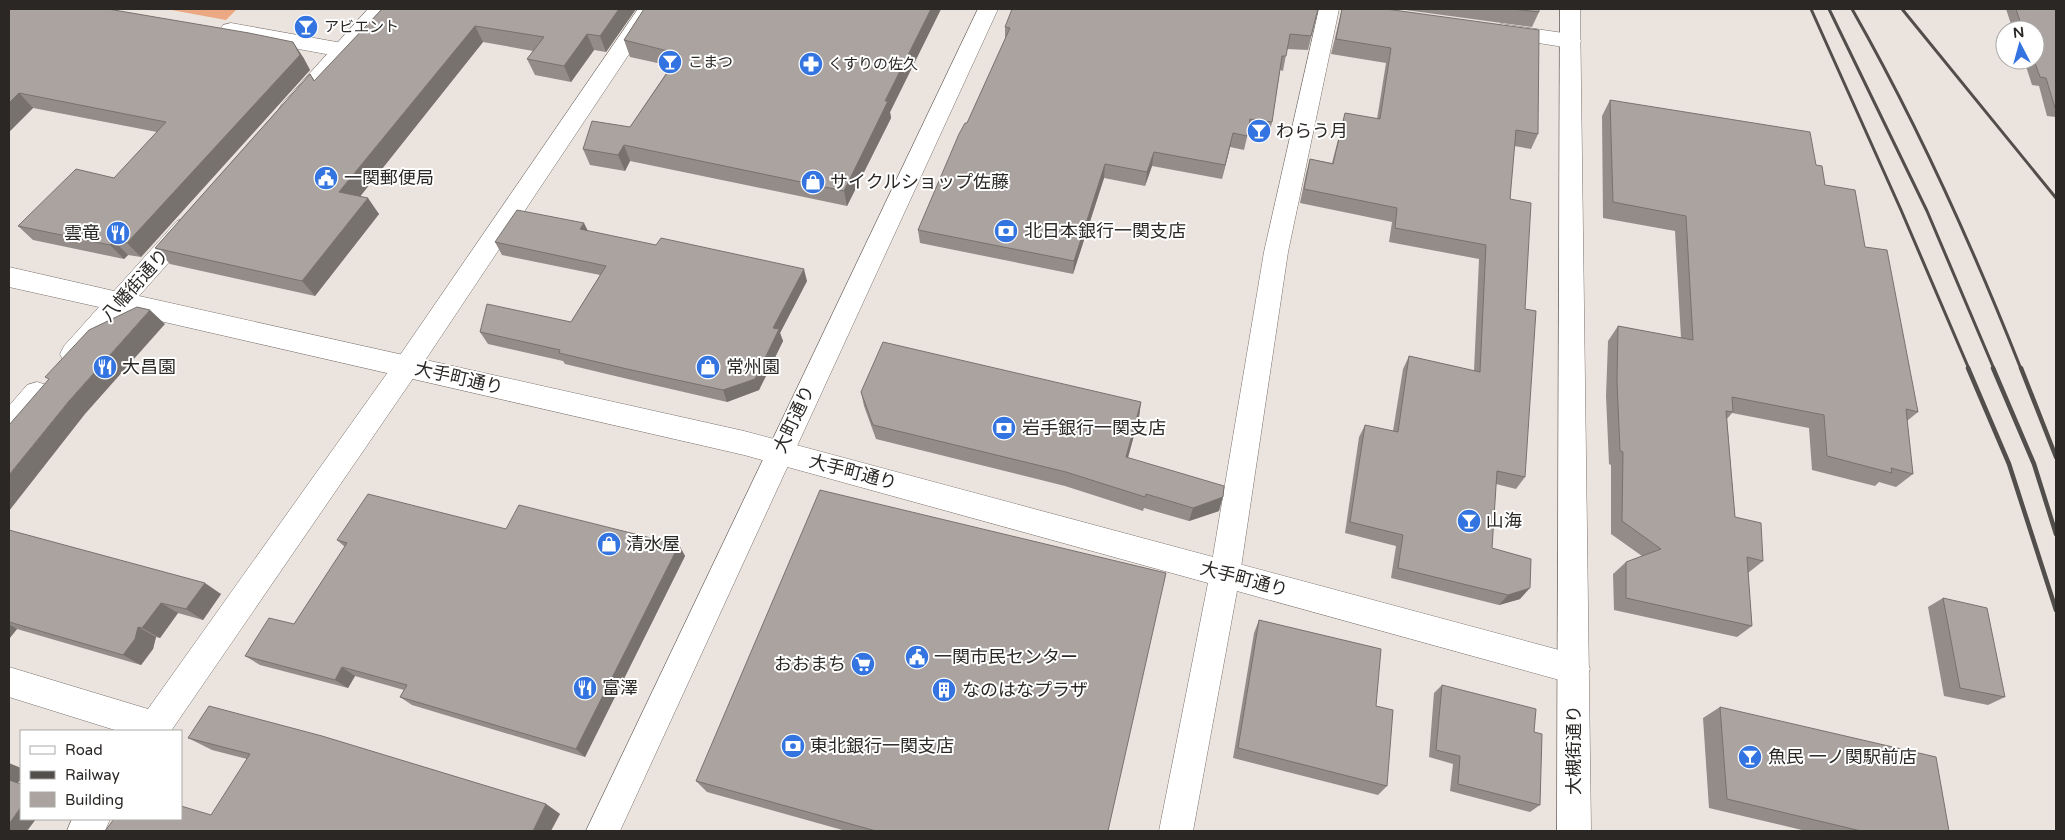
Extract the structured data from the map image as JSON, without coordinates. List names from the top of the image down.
{
  "streets": {
    "street": [
      "八幡街通り",
      "大手町通り",
      "大町通り",
      "大槻街通り"
    ]
  },
  "crossings": [
    ["八幡街通り", "大手町通り"],
    ["大手町通り", "大町通り"],
    ["大手町通り", "大槻街通り"]
  ],
  "places": {
    "bar": [
      "アビエント",
      "こまつ",
      "わらう月",
      "山海",
      "魚民 一ノ関駅前店"
    ],
    "pharmacy": ["くすりの佐久"],
    "public building": ["一関郵便局", "一関市民センター"],
    "shop": ["サイクルショップ佐藤", "常州園", "清水屋"],
    "bank": ["北日本銀行一関支店", "岩手銀行一関支店", "東北銀行一関支店"],
    "restaurant": ["雲竜", "大昌園", "富澤"],
    "supermarket": ["おおまち"],
    "building": ["なのはなプラザ"]
  },
  "legend": ["Road", "Railway", "Building"],
  "north": "top"
}
